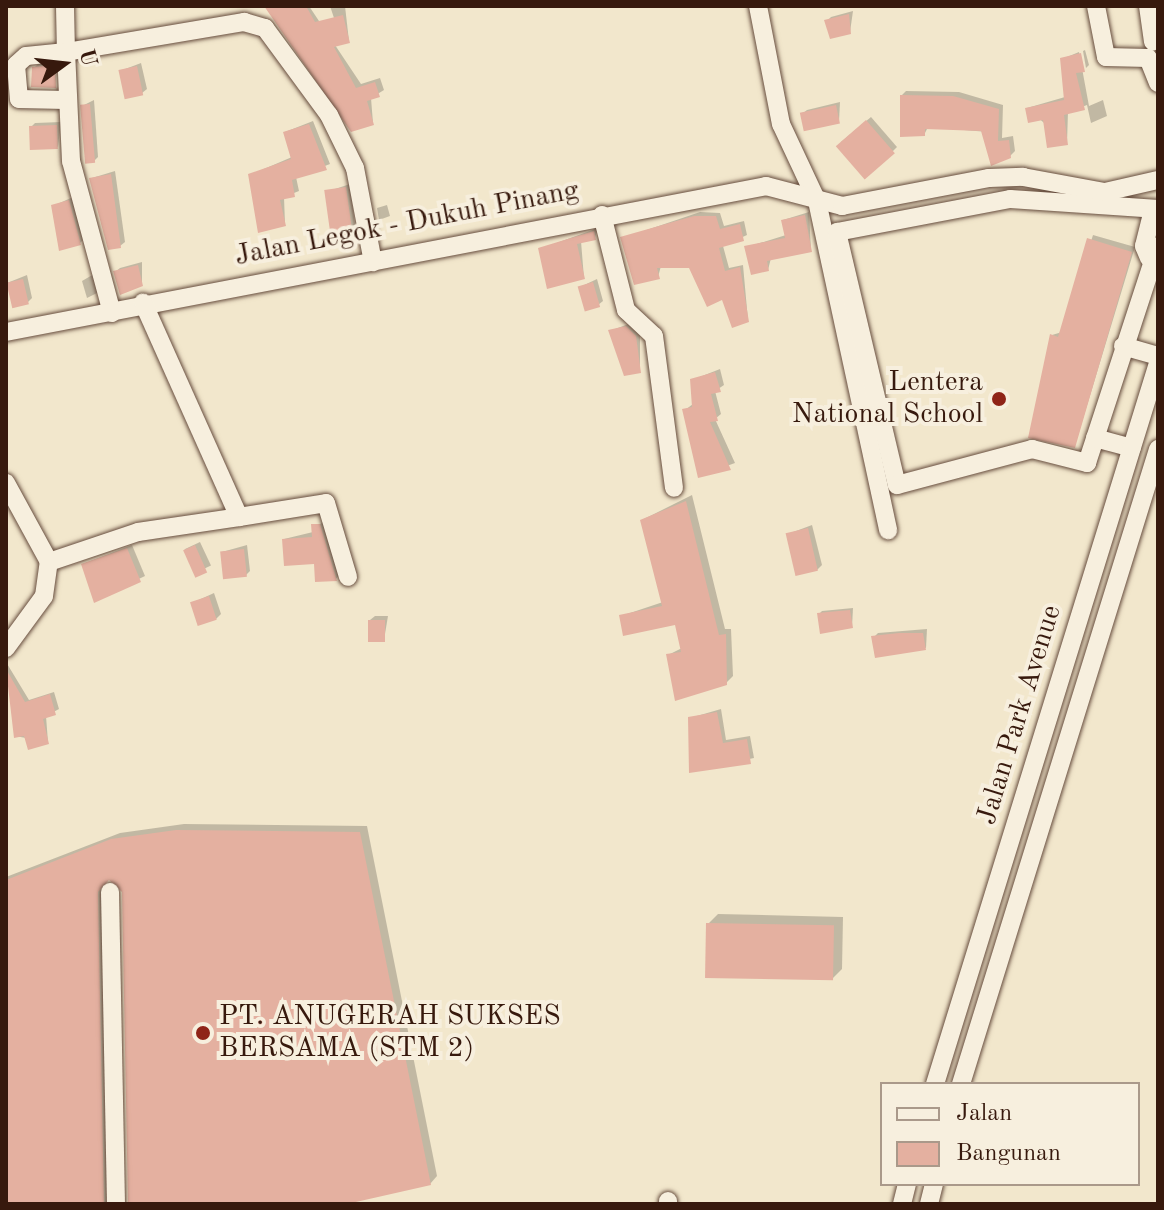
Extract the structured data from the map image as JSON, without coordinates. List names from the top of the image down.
{
  "streets": {
    "street": ["Jalan Legok - Dukuh Pinang", "Jalan Park Avenue"]
  },
  "places": ["Lentera National School", "PT. ANUGERAH SUKSES BERSAMA (STM 2)"],
  "legend": ["Jalan", "Bangunan"],
  "north": "right"
}
